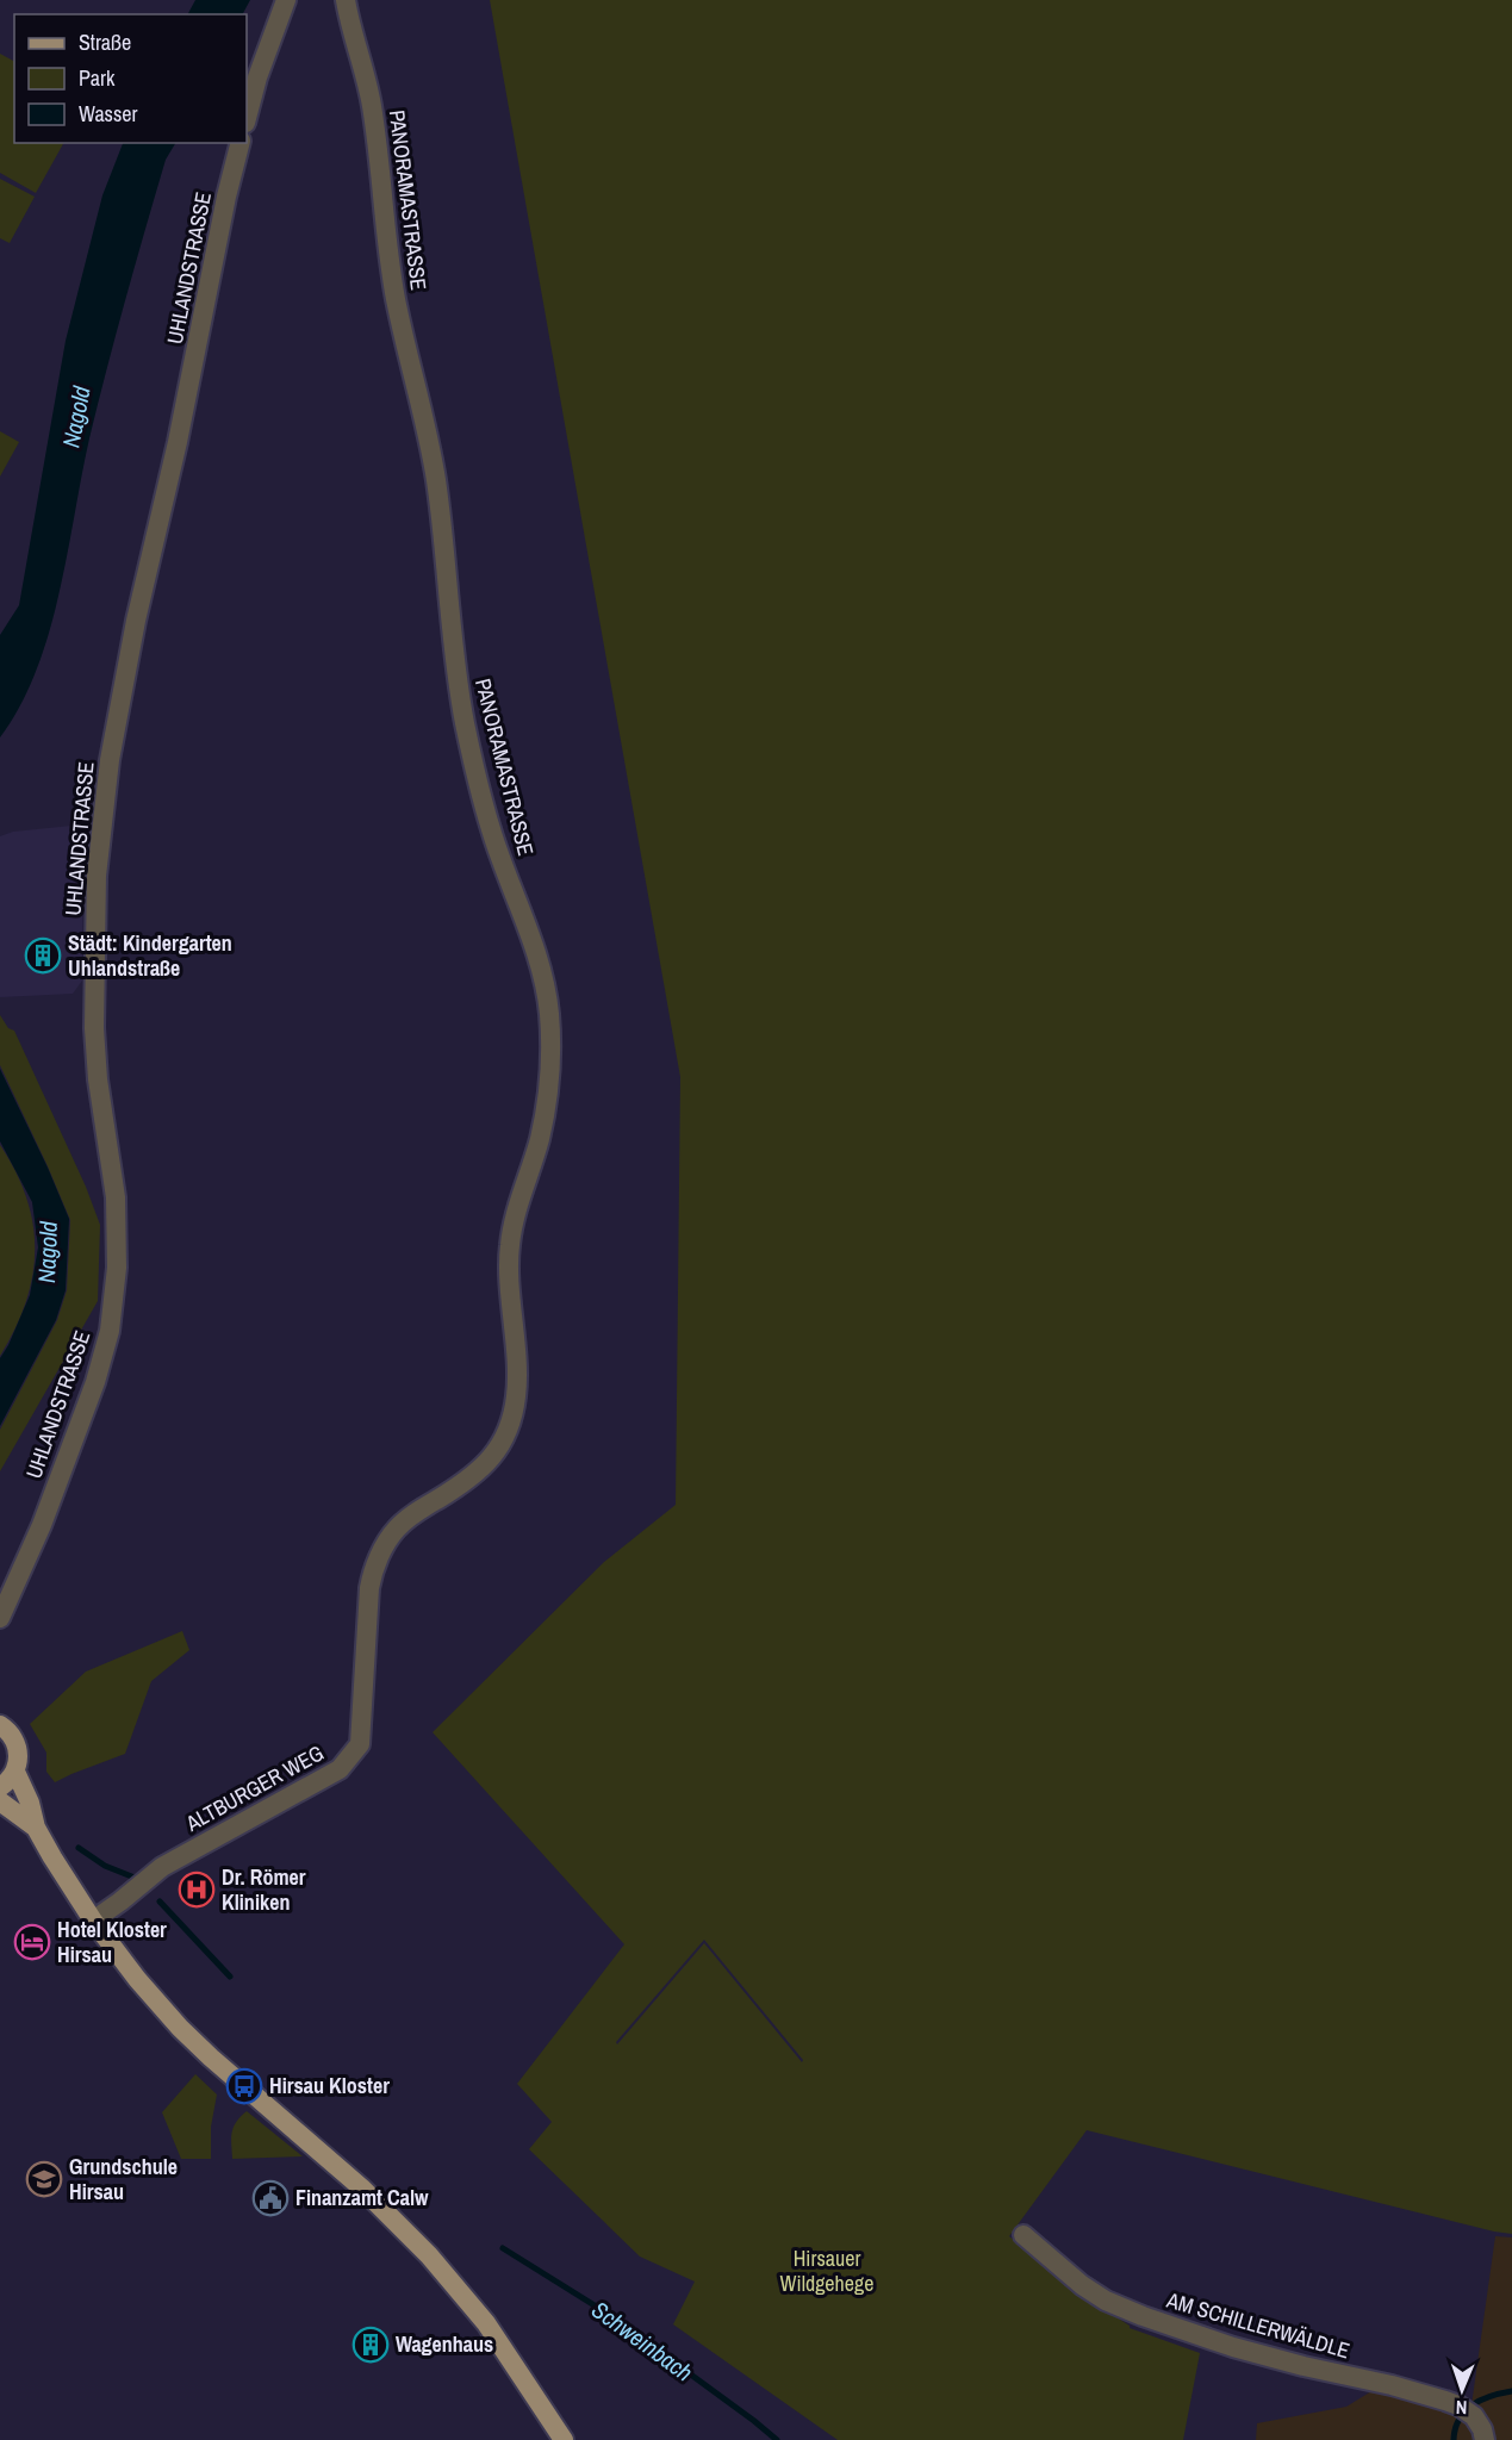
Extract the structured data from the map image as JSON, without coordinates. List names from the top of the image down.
{
  "streets": {
    "street": [
      "PANORAMASTRASSE",
      "UHLANDSTRASSE",
      "ALTBURGER WEG",
      "AM SCHILLERWÄLDLE"
    ]
  },
  "crossings": [
    ["PANORAMASTRASSE", "ALTBURGER WEG"]
  ],
  "water": ["Nagold", "Schweinbach"],
  "parks": ["Hirsauer Wildgehege"],
  "places": {
    "building": ["Städt: Kindergarten Uhlandstraße", "Wagenhaus"],
    "hospital": ["Dr. Römer Kliniken"],
    "hotel": ["Hotel Kloster Hirsau"],
    "bus stop": ["Hirsau Kloster"],
    "school or university": ["Grundschule Hirsau"],
    "public building": ["Finanzamt Calw"]
  },
  "legend": ["Straße", "Park", "Wasser"],
  "north": "bottom"
}
